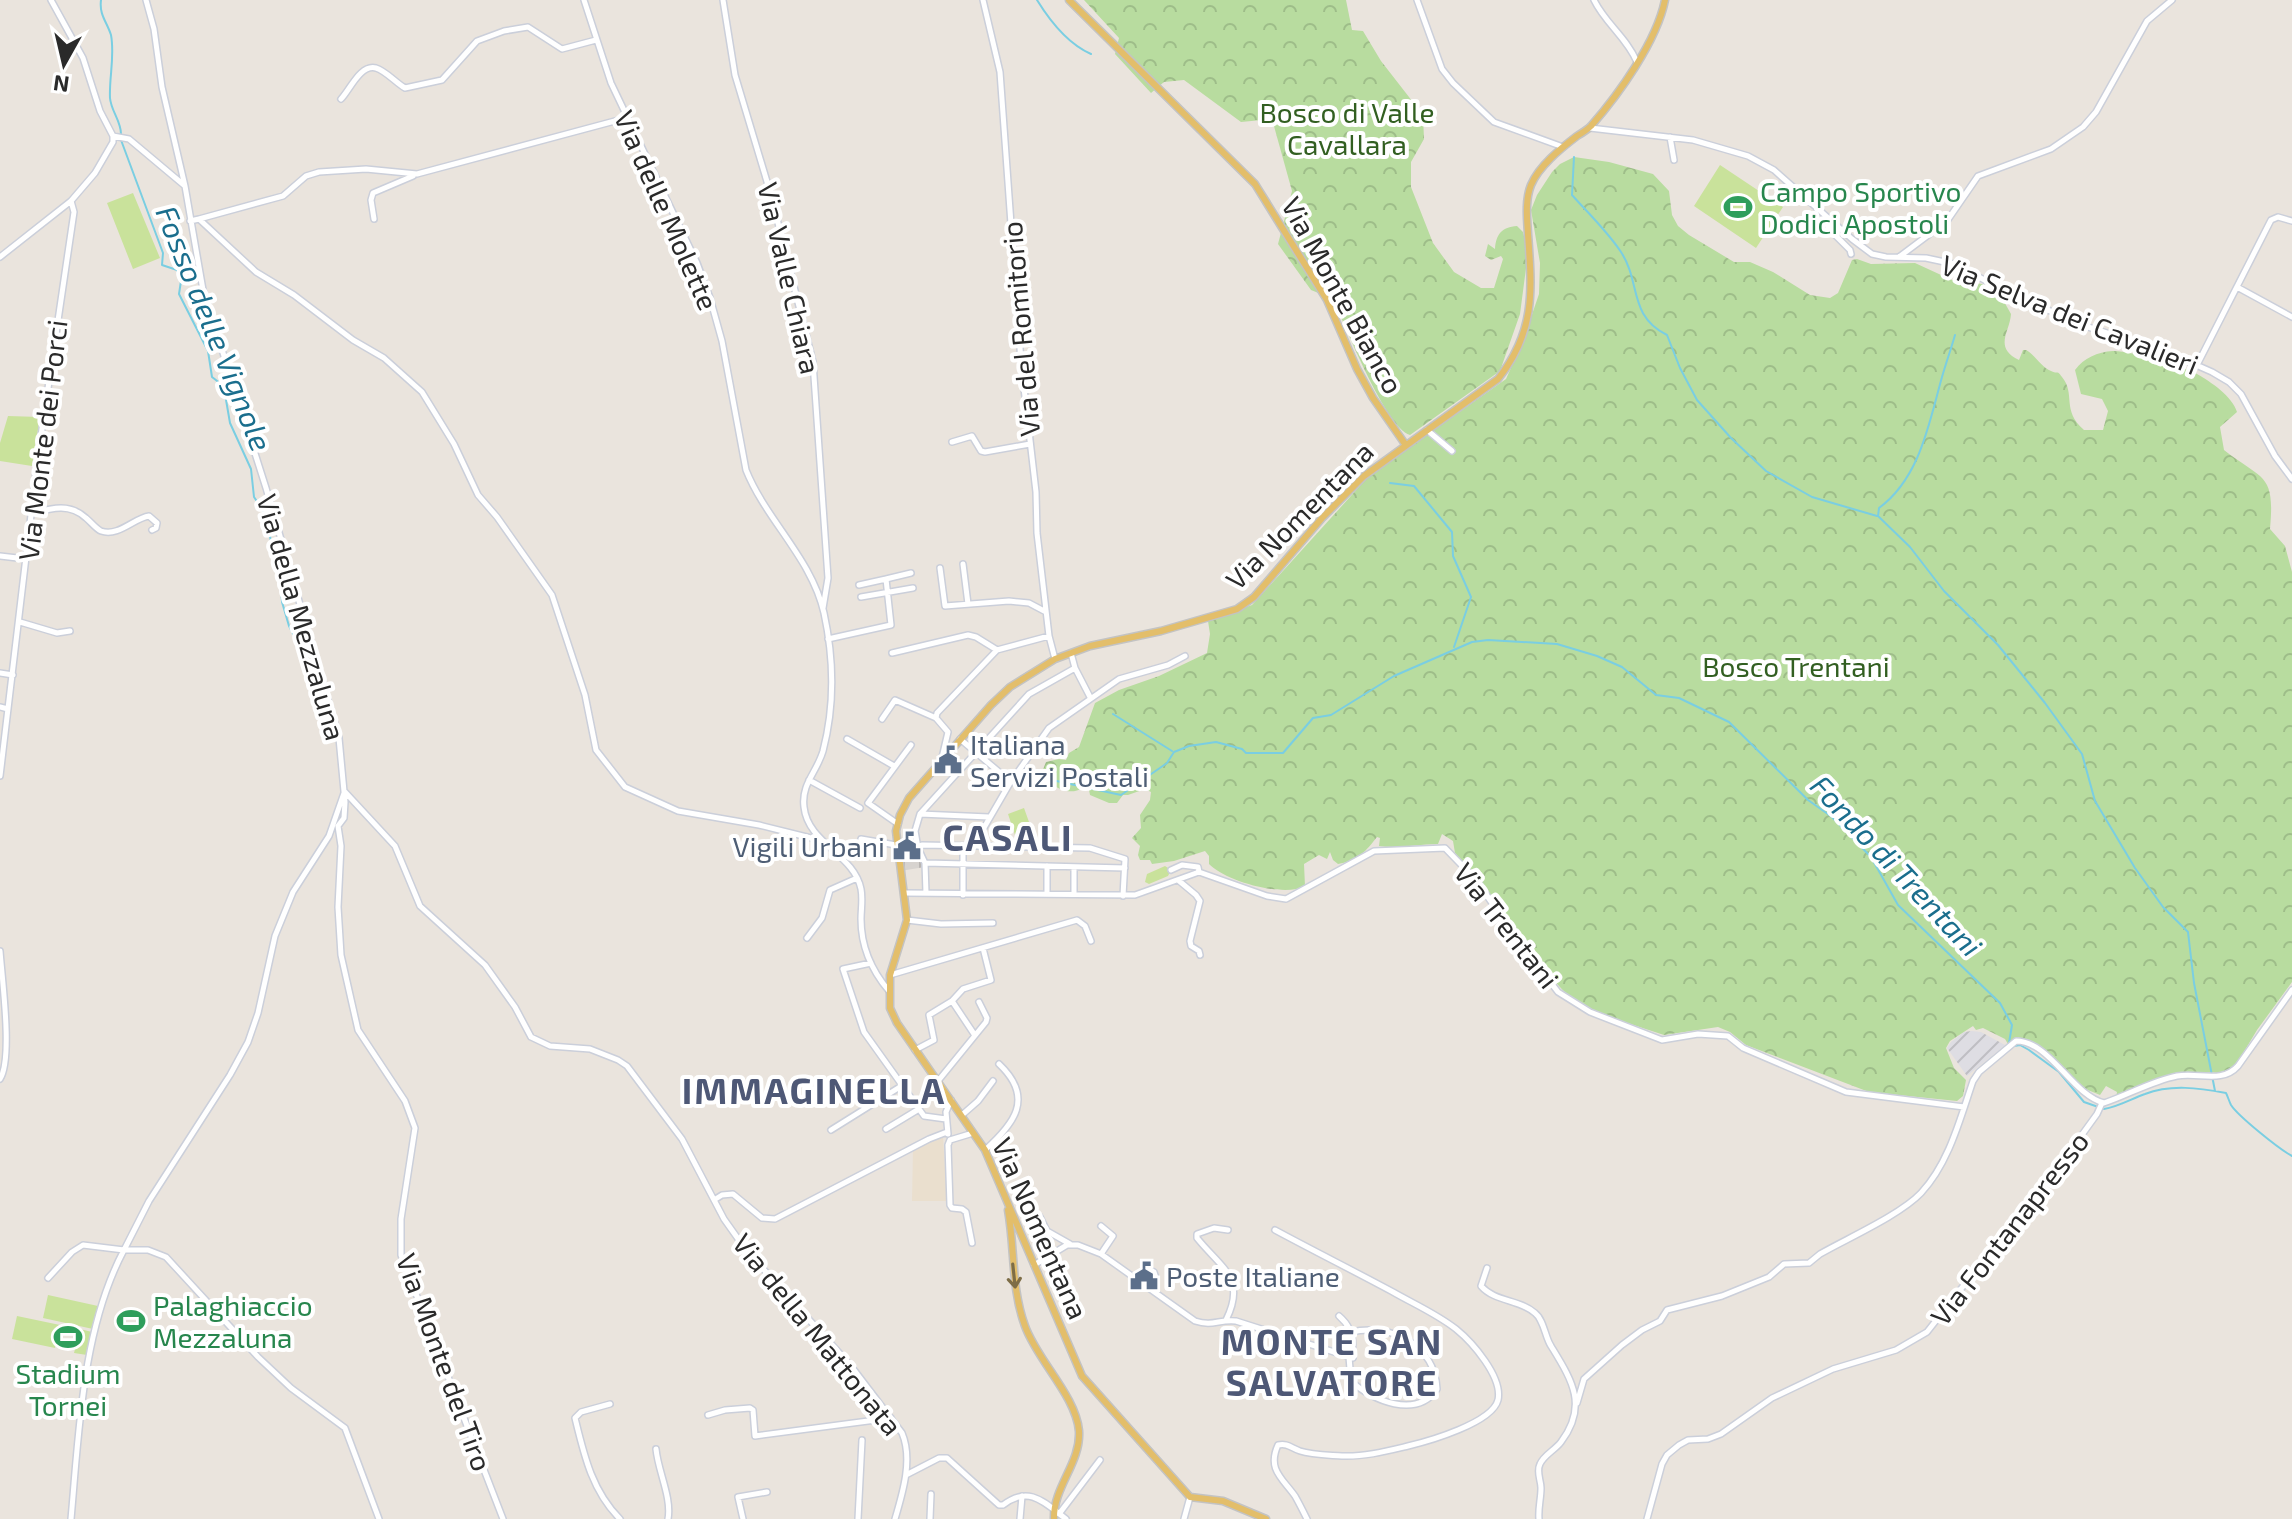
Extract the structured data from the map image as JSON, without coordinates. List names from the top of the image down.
{
  "streets": {
    "main road": ["Via Monte Bianco", "Via Nomentana"],
    "street": [
      "Via delle Molette",
      "Via Valle Chiara",
      "Via Selva dei Cavalieri",
      "Via del Romitorio",
      "Via Monte dei Porci",
      "Via della Mezzaluna",
      "Via Trentani",
      "Via Fontanapresso",
      "Via della Mattonata",
      "Via Monte del Tiro"
    ]
  },
  "crossings": [
    ["Via delle Molette", "Via Valle Chiara"],
    ["Via Monte Bianco", "Via Nomentana"],
    ["Via Selva dei Cavalieri", "Via Nomentana"],
    ["Via del Romitorio", "Via Nomentana"],
    ["Via della Mezzaluna", "Via della Mattonata"],
    ["Via della Mezzaluna", "Via Monte del Tiro"],
    ["Via della Mattonata", "Via Monte del Tiro"]
  ],
  "districts": ["CASALI", "IMMAGINELLA", "MONTE SAN SALVATORE"],
  "water": ["Fosso delle Vignole", "Fondo di Trentani"],
  "parks": ["Bosco di Valle Cavallara", "Bosco Trentani"],
  "places": {
    "sports": ["Campo Sportivo Dodici Apostoli", "Palaghiaccio Mezzaluna", "Stadium Tornei"],
    "public building": ["Italiana Servizi Postali", "Vigili Urbani", "Poste Italiane"]
  },
  "north": "bottom"
}
